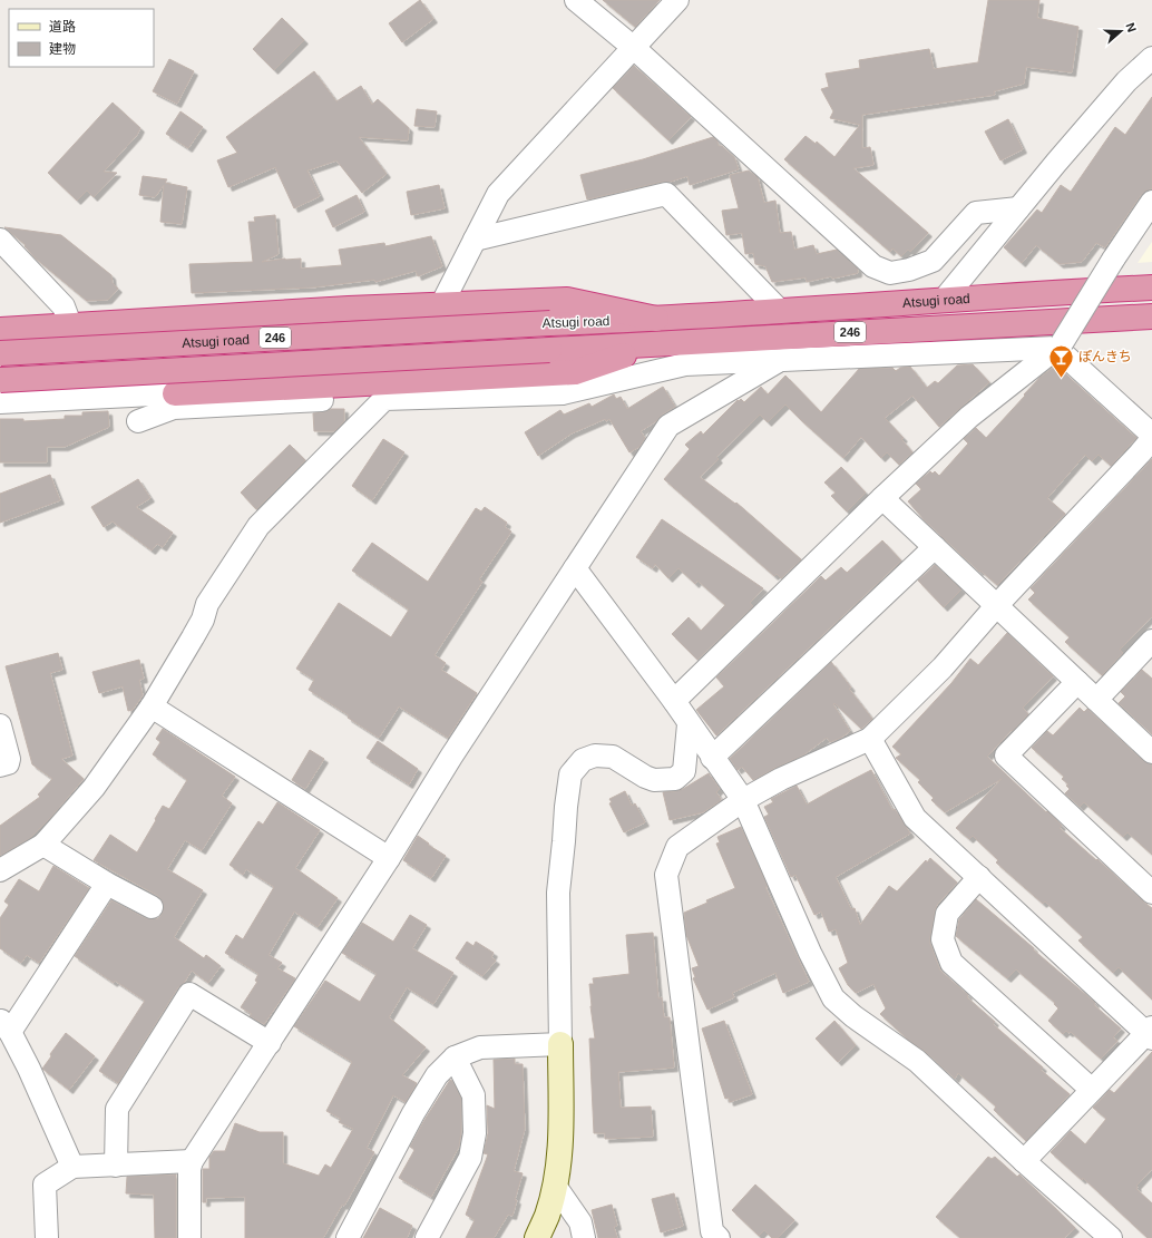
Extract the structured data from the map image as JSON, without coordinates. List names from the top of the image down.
{
  "streets": {
    "highway": ["Atsugi road", "246"]
  },
  "places": {
    "bar": ["ぽんきち"]
  },
  "legend": ["道路", "建物"],
  "north": "right"
}
